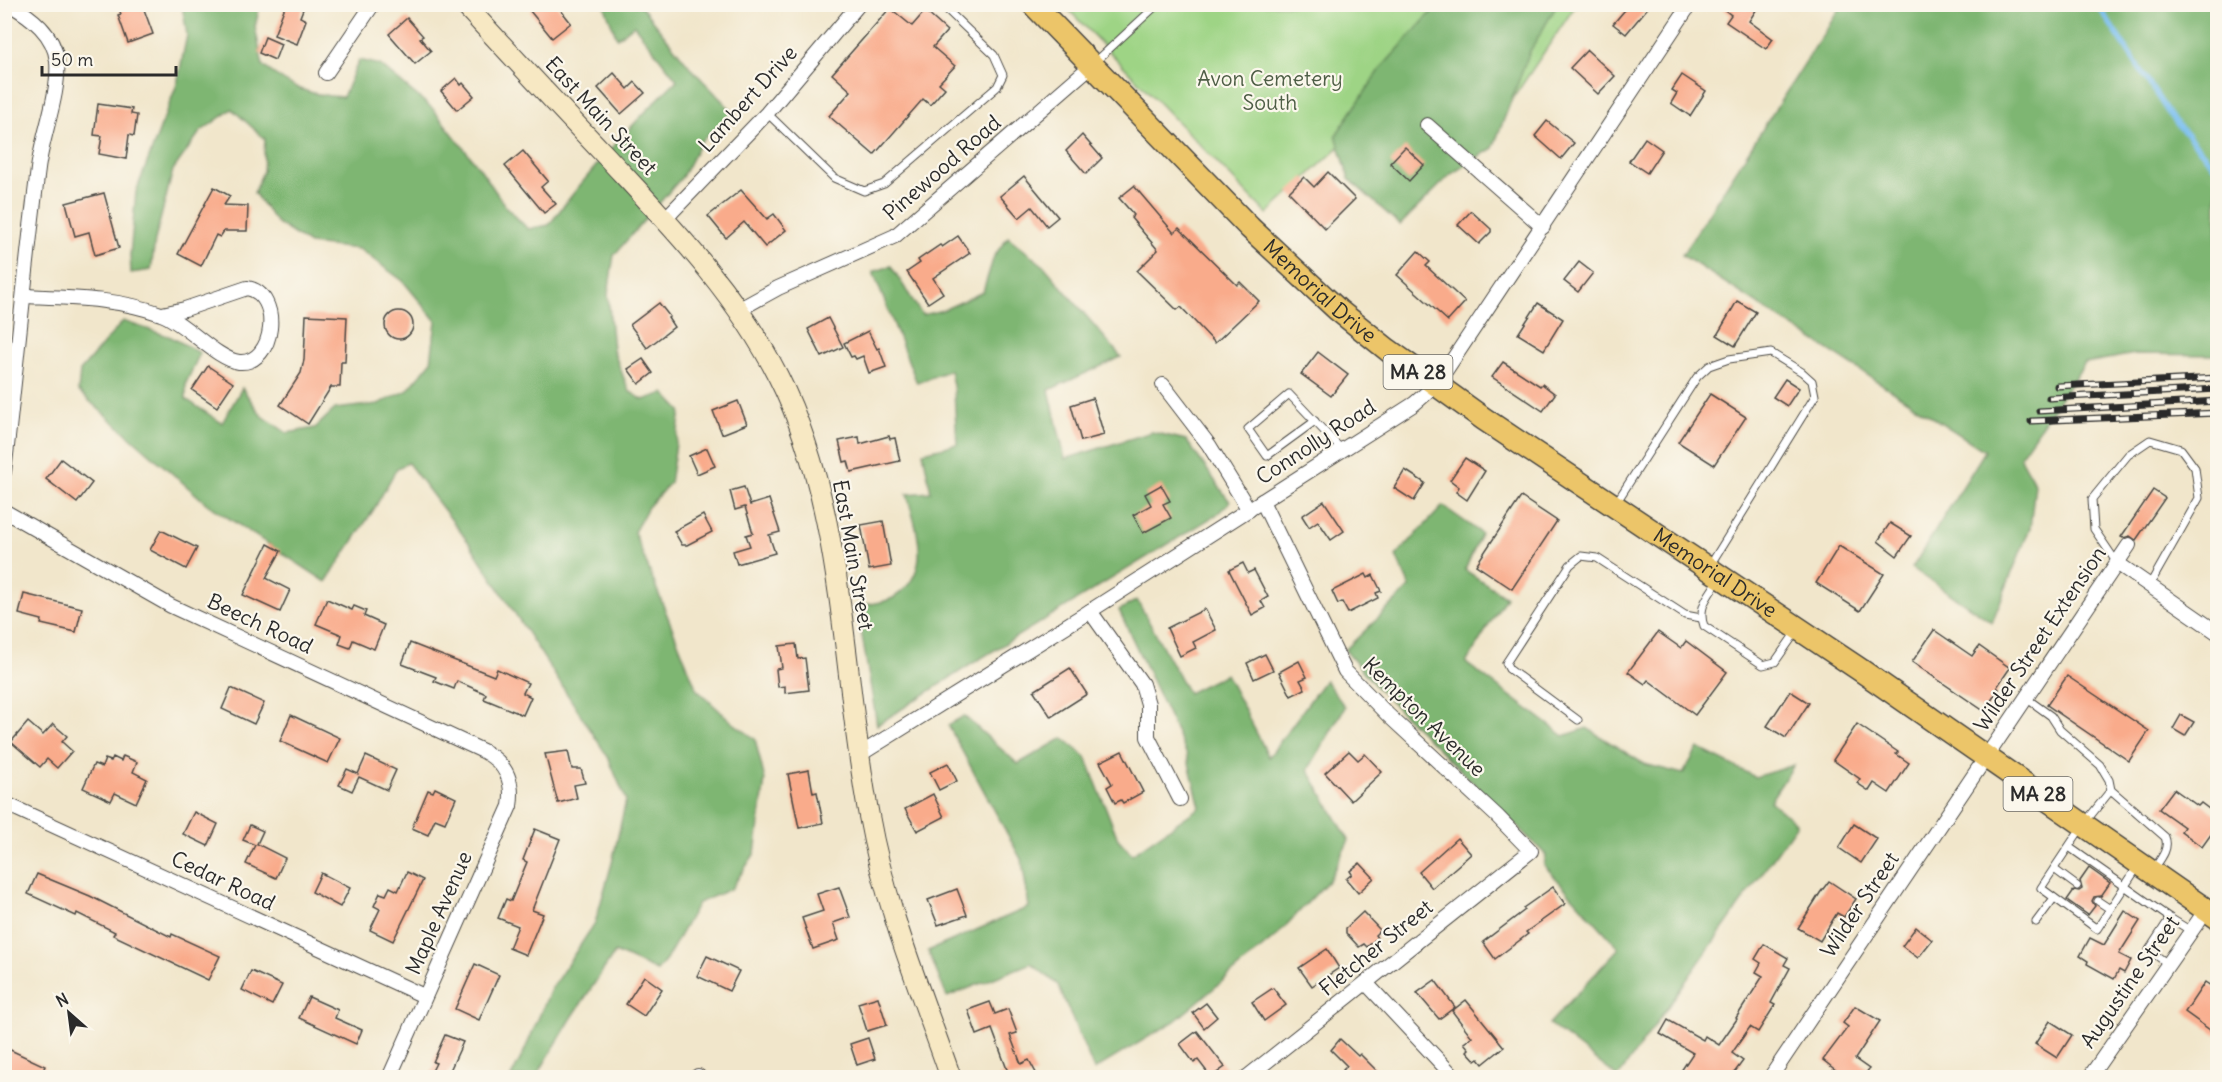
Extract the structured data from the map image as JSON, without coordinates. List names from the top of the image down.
{
  "streets": {
    "main road": ["East Main Street", "Memorial Drive", "MA 28"],
    "street": [
      "Lambert Drive",
      "Pinewood Road",
      "Connolly Road",
      "Beech Road",
      "Wilder Street Extension",
      "Kempton Avenue",
      "Cedar Road",
      "Wilder Street",
      "Maple Avenue",
      "Fletcher Street",
      "Augustine Street"
    ]
  },
  "crossings": [
    ["Lambert Drive", "East Main Street"],
    ["East Main Street", "Pinewood Road"],
    ["East Main Street", "Connolly Road"],
    ["Pinewood Road", "Memorial Drive"],
    ["Memorial Drive", "MA 28"],
    ["Memorial Drive", "Connolly Road"],
    ["Memorial Drive", "Wilder Street Extension"],
    ["Memorial Drive", "Wilder Street"],
    ["MA 28", "Wilder Street Extension"],
    ["MA 28", "Wilder Street"],
    ["MA 28", "Augustine Street"],
    ["Connolly Road", "Kempton Avenue"],
    ["Beech Road", "Maple Avenue"],
    ["Wilder Street Extension", "Wilder Street"],
    ["Kempton Avenue", "Fletcher Street"],
    ["Cedar Road", "Maple Avenue"]
  ],
  "parks": ["Avon Cemetery South"],
  "scale_bar": "50 m",
  "north": "top left"
}
